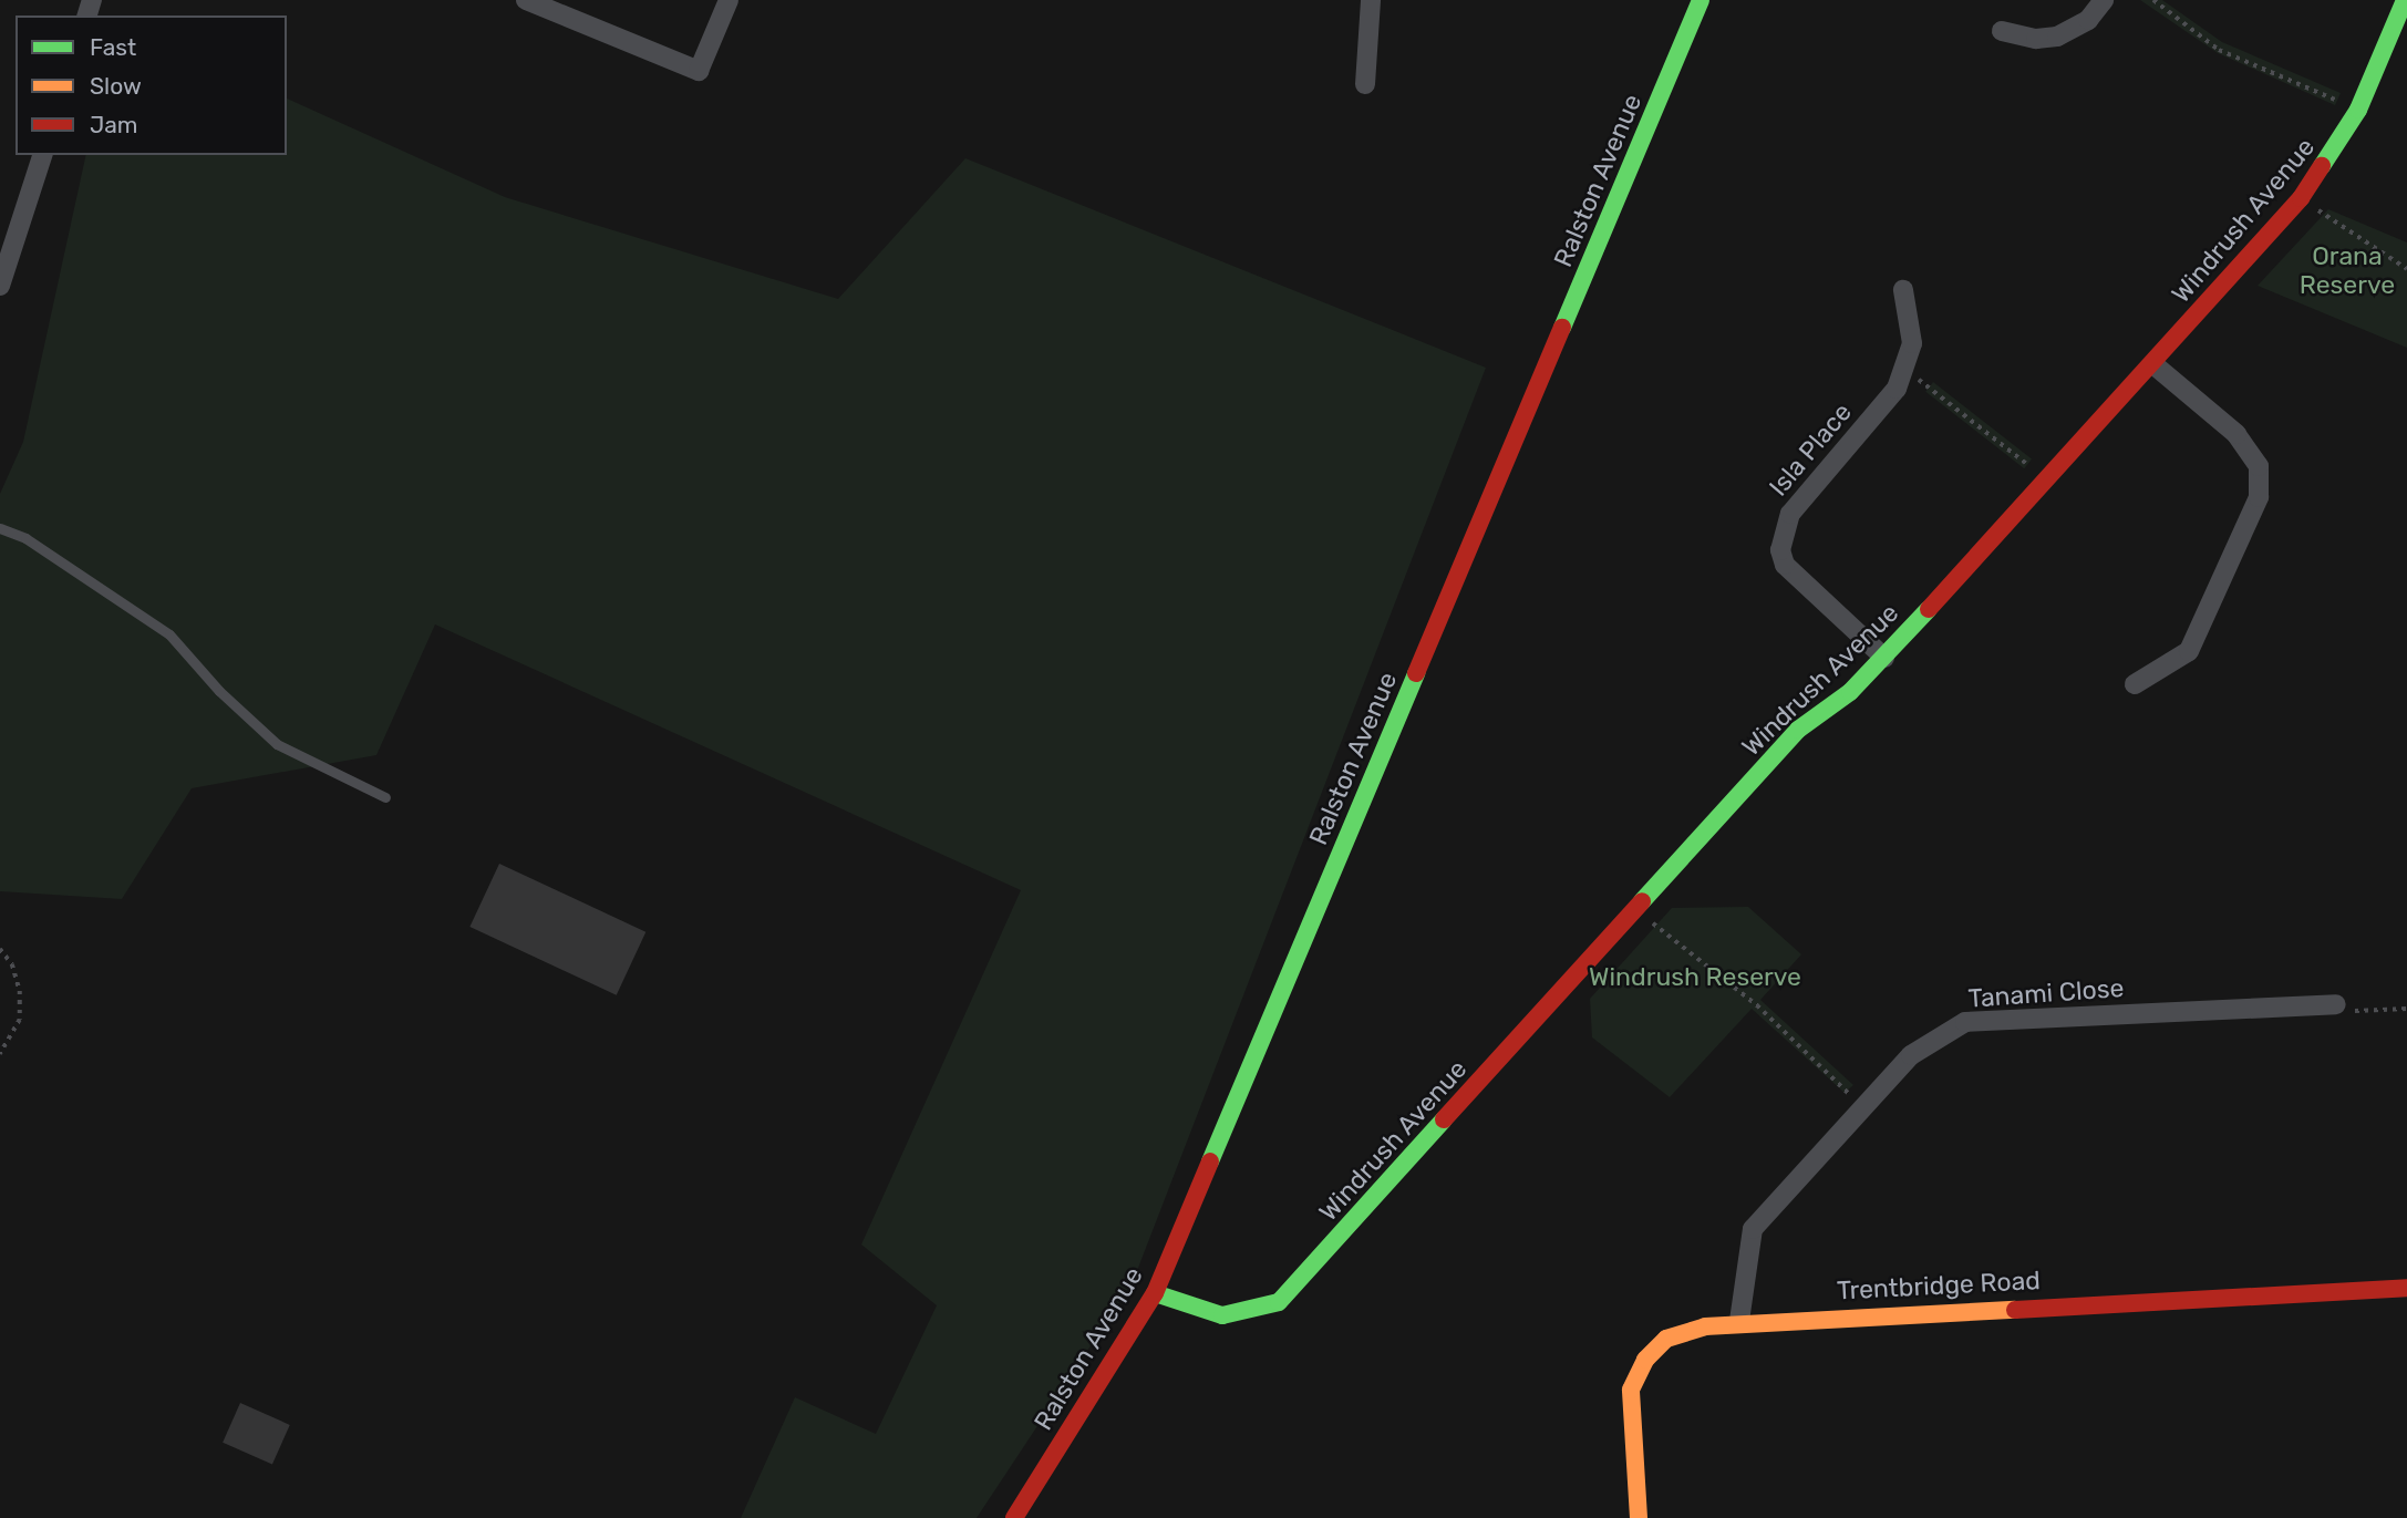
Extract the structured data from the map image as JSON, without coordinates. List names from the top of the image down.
{
  "streets": {
    "street": [
      "Ralston Avenue",
      "Windrush Avenue",
      "Isla Place",
      "Tanami Close",
      "Trentbridge Road"
    ]
  },
  "crossings": [
    ["Ralston Avenue", "Windrush Avenue"],
    ["Windrush Avenue", "Isla Place"],
    ["Tanami Close", "Trentbridge Road"]
  ],
  "parks": ["Orana Reserve", "Windrush Reserve"],
  "legend": ["Fast", "Slow", "Jam"]
}
